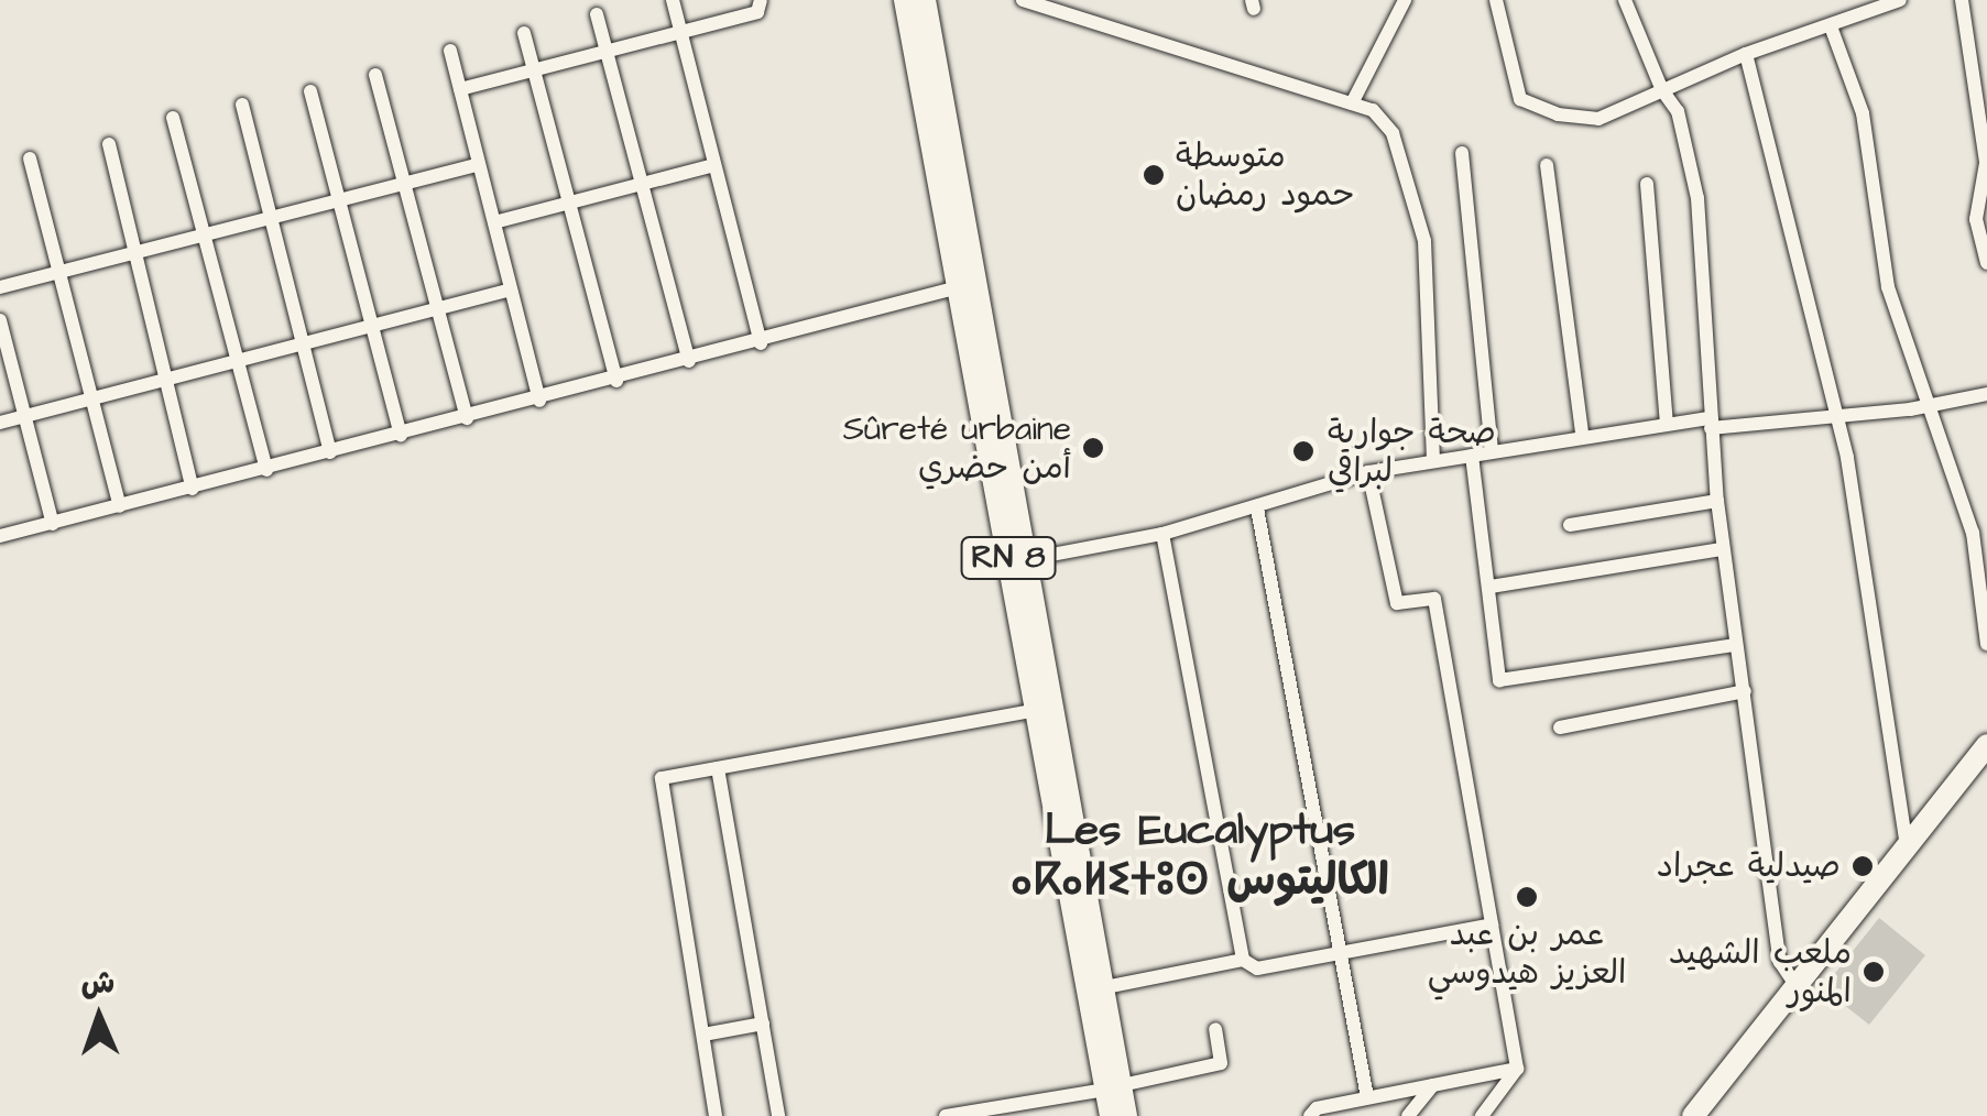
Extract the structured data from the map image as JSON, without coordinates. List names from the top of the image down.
{
  "streets": {
    "main road": ["RN 8"]
  },
  "districts": ["Les Eucalyptus ⴰⴽⴰⵍⵉⵜⵓⵙ الكاليتوس"],
  "places": [
    "متوسطة حمود رمضان",
    "Sûreté urbaine أمن حضري",
    "صحة جوارية لبراقي",
    "صيدلية عجراد",
    "عمر بن عبد العزيز هيدوسي",
    "ملعب الشهيد المنور"
  ],
  "north": "top"
}
